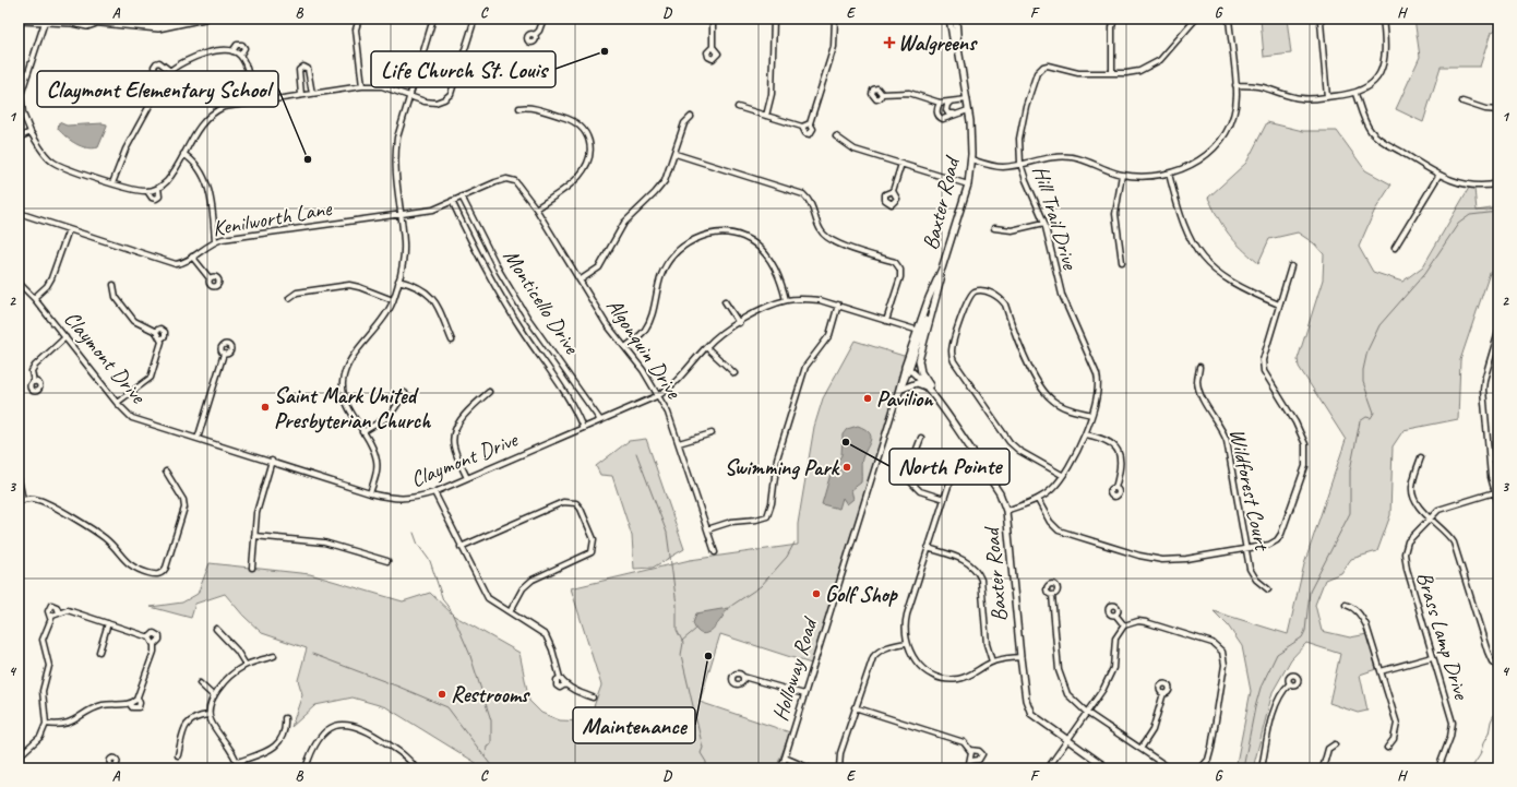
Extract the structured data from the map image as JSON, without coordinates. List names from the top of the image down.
{
  "streets": {
    "main road": ["Baxter Road"],
    "street": [
      "Hill Trail Drive",
      "Kenilworth Lane",
      "Monticello Drive",
      "Algonquin Drive",
      "Claymont Drive",
      "Wildforest Court",
      "Brass Lamp Drive",
      "Holloway Road"
    ]
  },
  "crossings": [
    ["Baxter Road", "Hill Trail Drive"],
    ["Baxter Road", "Claymont Drive"],
    ["Baxter Road", "Holloway Road"],
    ["Kenilworth Lane", "Monticello Drive"],
    ["Kenilworth Lane", "Algonquin Drive"],
    ["Monticello Drive", "Claymont Drive"],
    ["Algonquin Drive", "Claymont Drive"]
  ],
  "places": {
    "health": ["Walgreens"],
    "other": [
      "Life Church St. Louis",
      "Claymont Elementary School",
      "Pavilion",
      "Saint Mark United Presbyterian Church",
      "North Pointe",
      "Swimming Park",
      "Golf Shop",
      "Maintenance",
      "Restrooms"
    ]
  },
  "grid": {
    "columns": [
      "A",
      "B",
      "C",
      "D",
      "E",
      "F",
      "G",
      "H"
    ],
    "rows": [
      "1",
      "2",
      "3",
      "4"
    ]
  }
}
